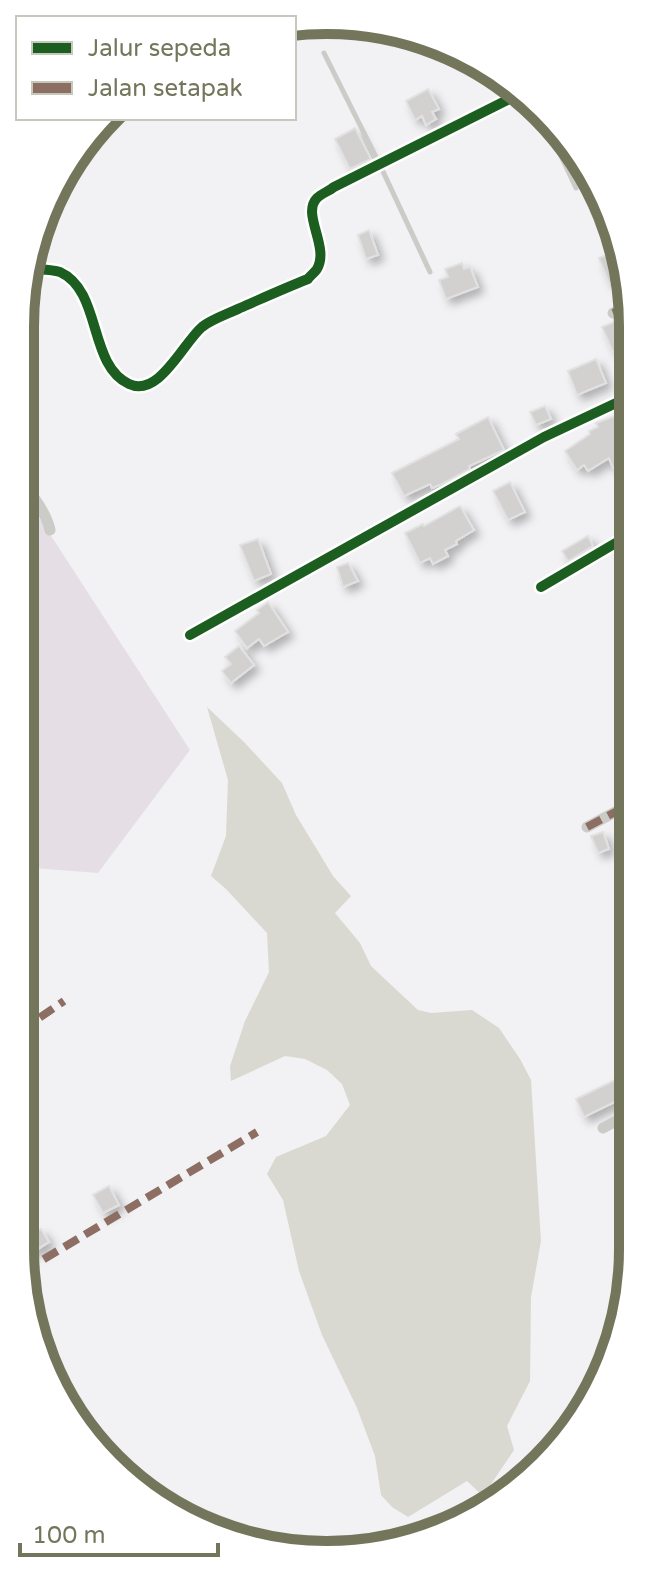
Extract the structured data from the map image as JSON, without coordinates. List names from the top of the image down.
{
  "legend": ["Jalur sepeda", "Jalan setapak"],
  "scale_bar": "100 m"
}
